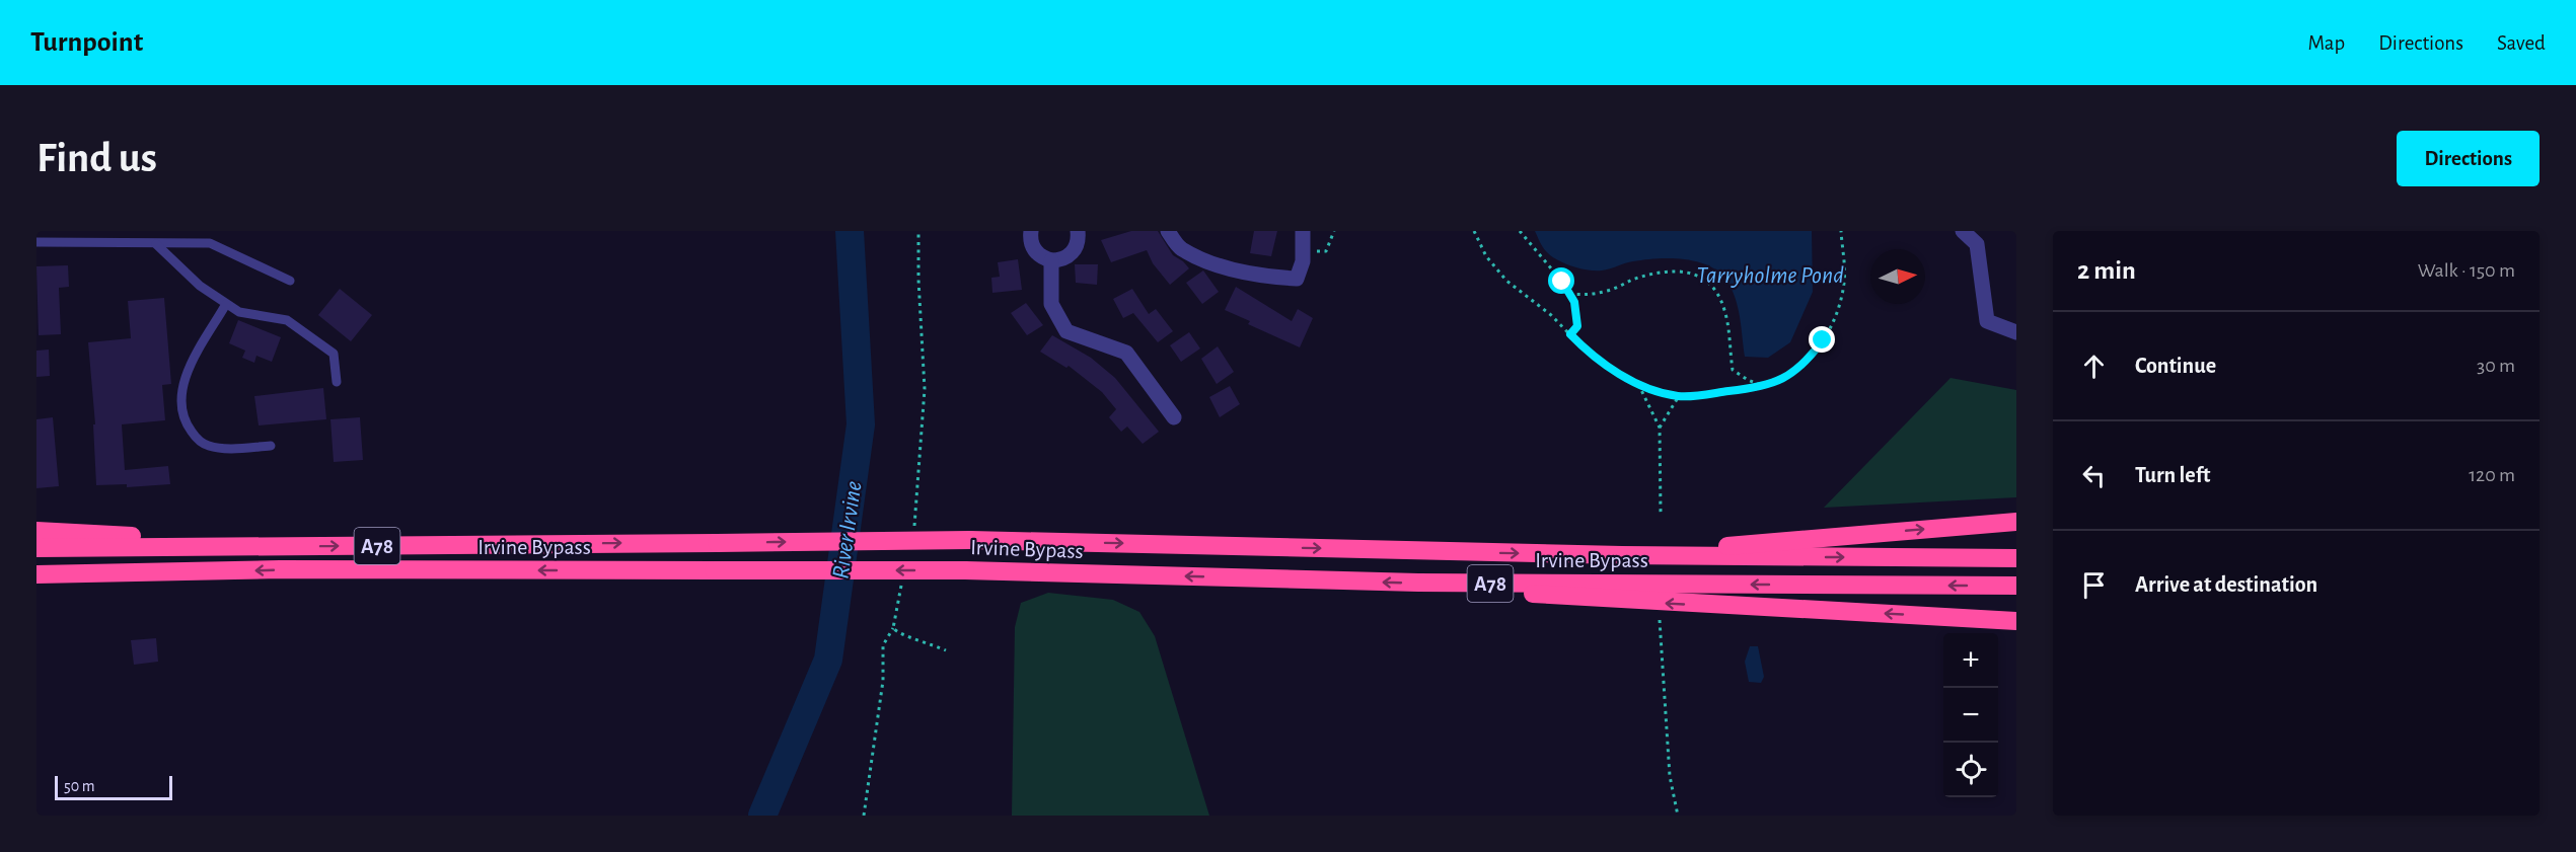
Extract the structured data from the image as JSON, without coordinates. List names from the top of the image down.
{
  "streets": {
    "highway": ["A78", "Irvine Bypass"]
  },
  "crossings": [
    ["A78", "Irvine Bypass"]
  ],
  "water": ["Tarryholme Pond", "River Irvine"],
  "scale_bar": "50 m",
  "north": "right",
  "page": {
    "header": "Turnpoint",
    "nav": ["Map", "Directions", "Saved"],
    "buttons": "Directions",
    "title": "Find us",
    "heading": ["2 min", "Walk · 150 m"],
    "list": [
      ["Continue", "30 m"],
      ["Turn left", "120 m"],
      "Arrive at destination"
    ],
    "map_buttons": ["+", "−"],
    "scale": "50 m"
  }
}
